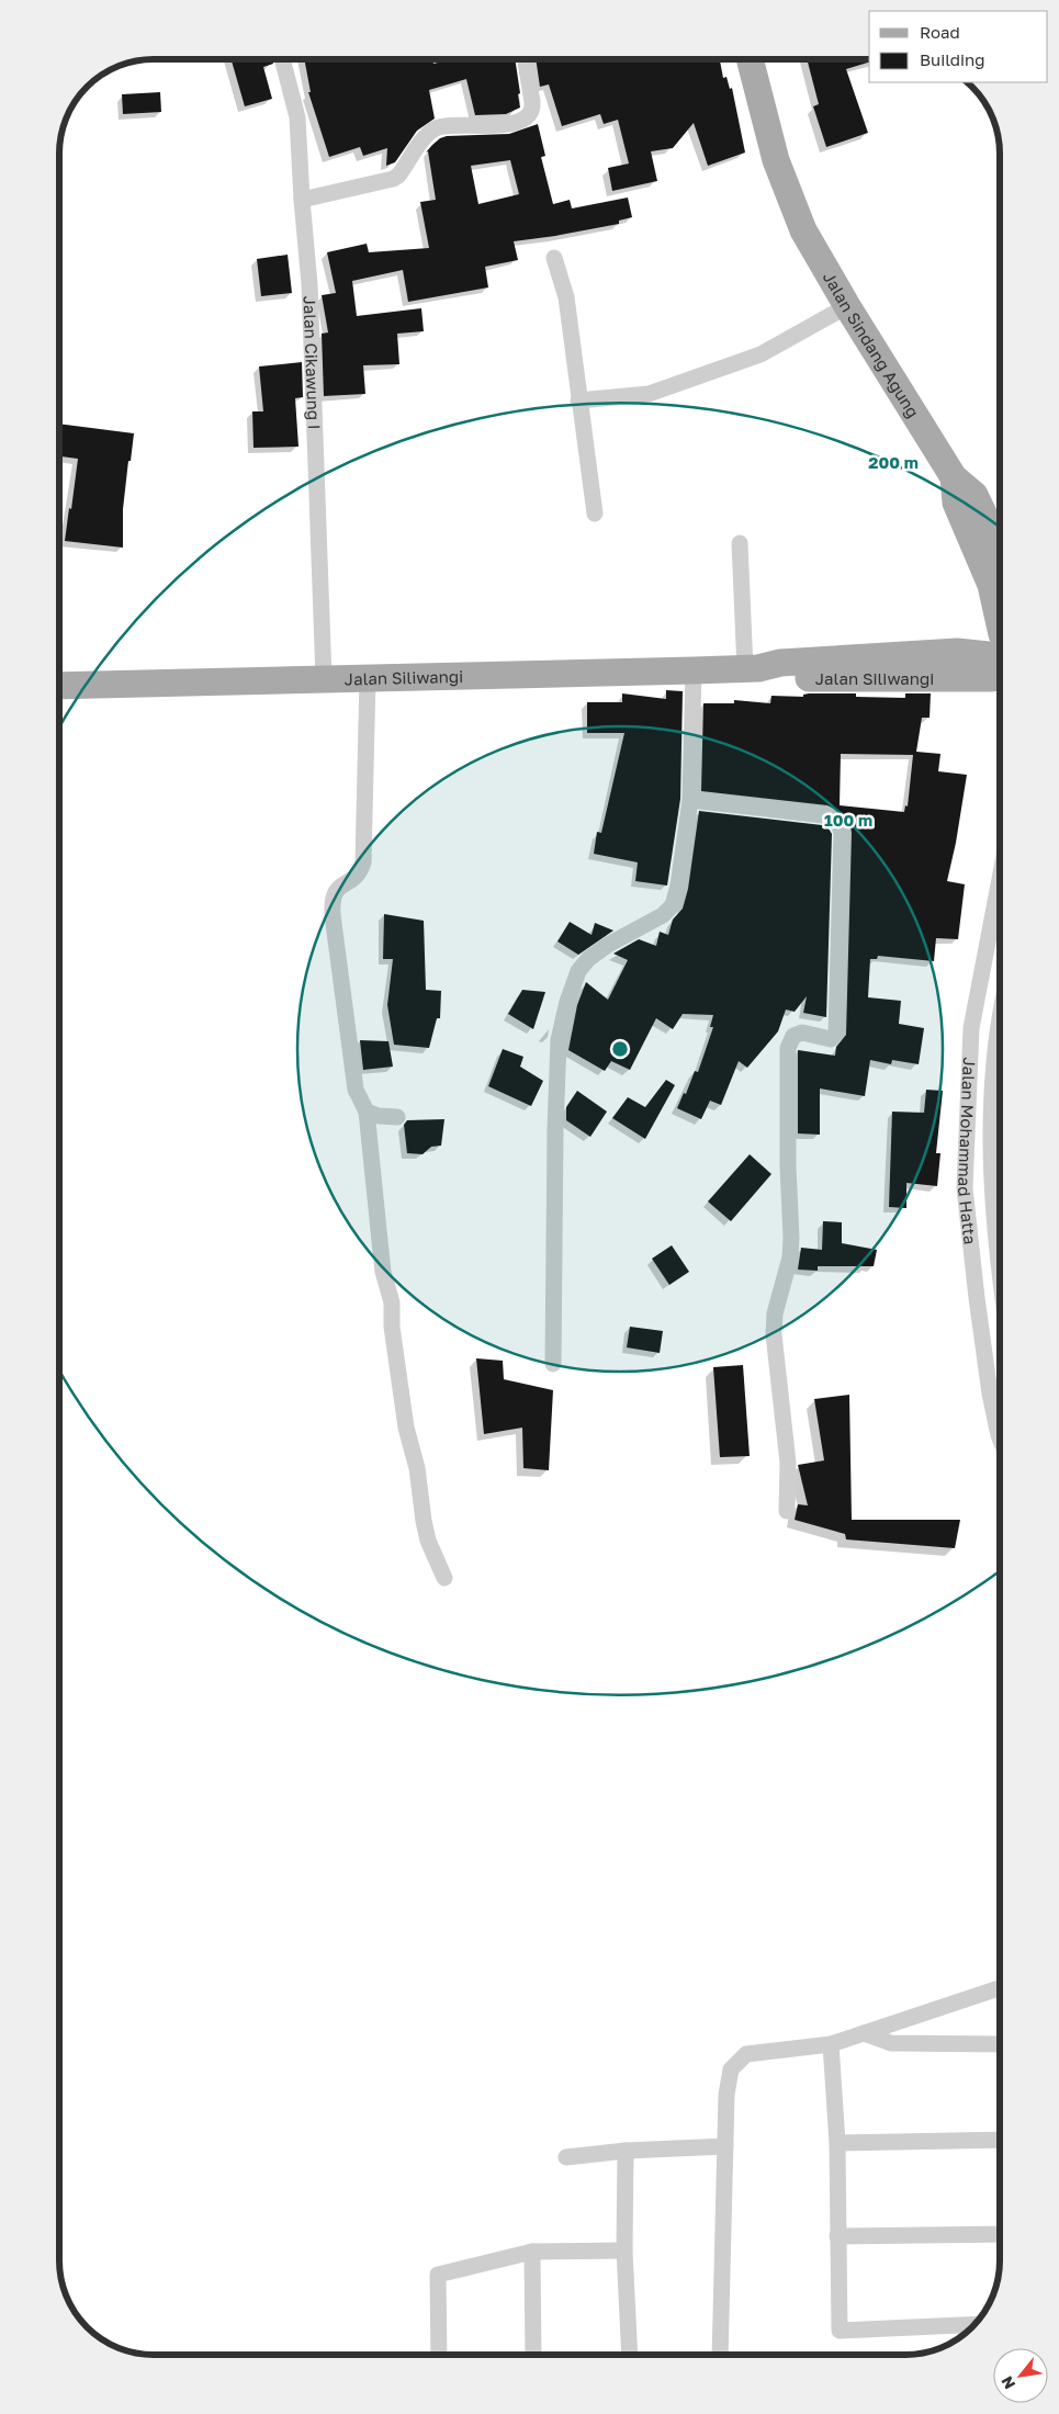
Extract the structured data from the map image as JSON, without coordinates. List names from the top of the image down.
{
  "streets": {
    "main road": ["Jalan Sindang Agung", "Jalan Siliwangi"],
    "street": ["Jalan Cikawung I", "Jalan Mohammad Hatta"]
  },
  "crossings": [
    ["Jalan Sindang Agung", "Jalan Siliwangi"],
    ["Jalan Cikawung I", "Jalan Siliwangi"]
  ],
  "legend": ["Road", "Building"],
  "north": "bottom left",
  "rings": ["200 m", "100 m"]
}
